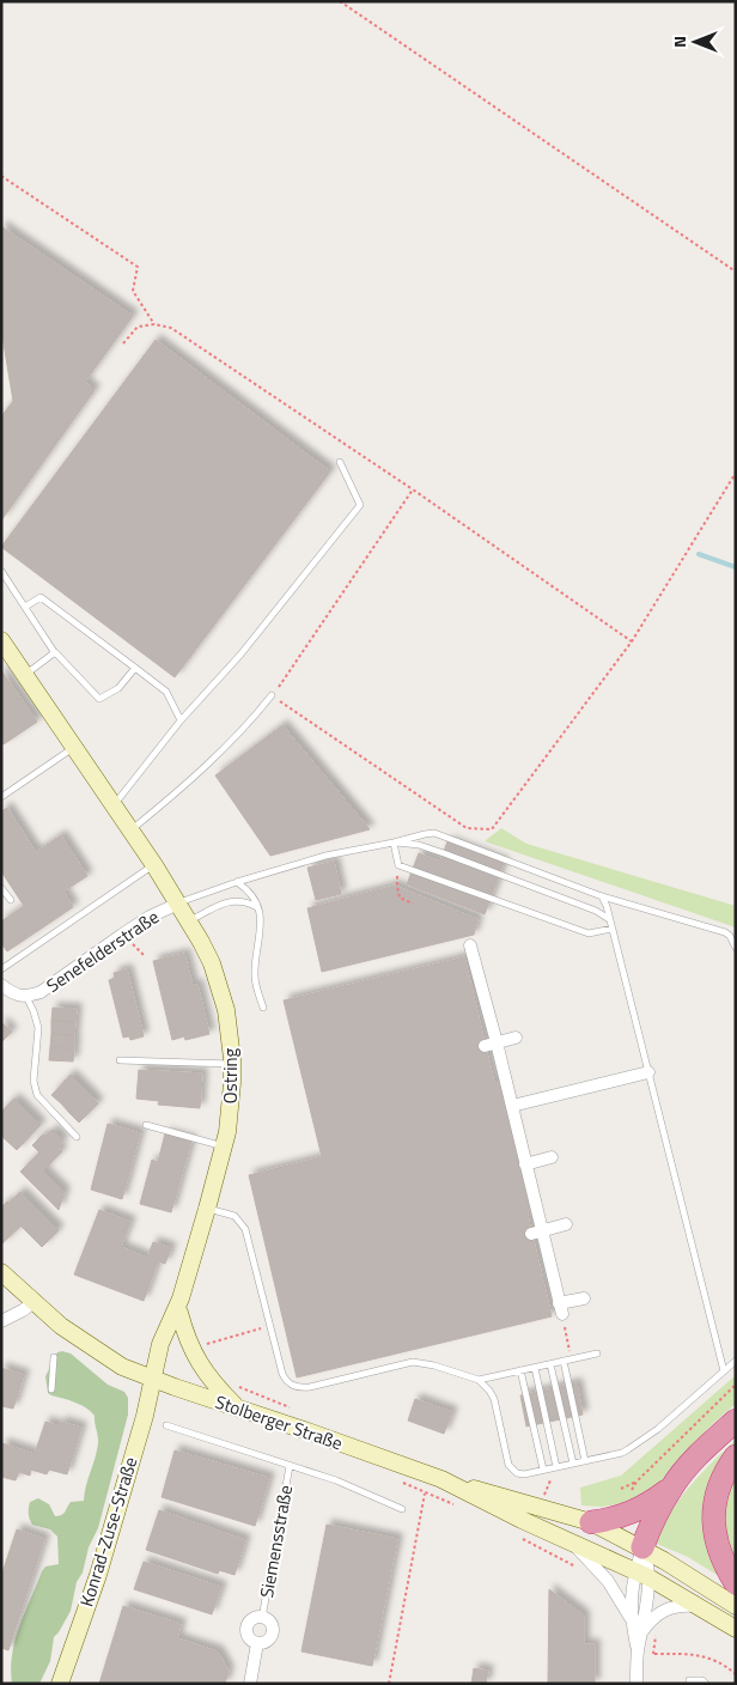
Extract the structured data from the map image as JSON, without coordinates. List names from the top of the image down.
{
  "streets": {
    "street": [
      "Senefelderstraße",
      "Ostring",
      "Stolberger Straße",
      "Konrad-Zuse-Straße",
      "Siemensstraße"
    ]
  },
  "crossings": [
    ["Senefelderstraße", "Ostring"],
    ["Ostring", "Stolberger Straße"],
    ["Ostring", "Konrad-Zuse-Straße"],
    ["Stolberger Straße", "Konrad-Zuse-Straße"]
  ],
  "north": "left"
}
